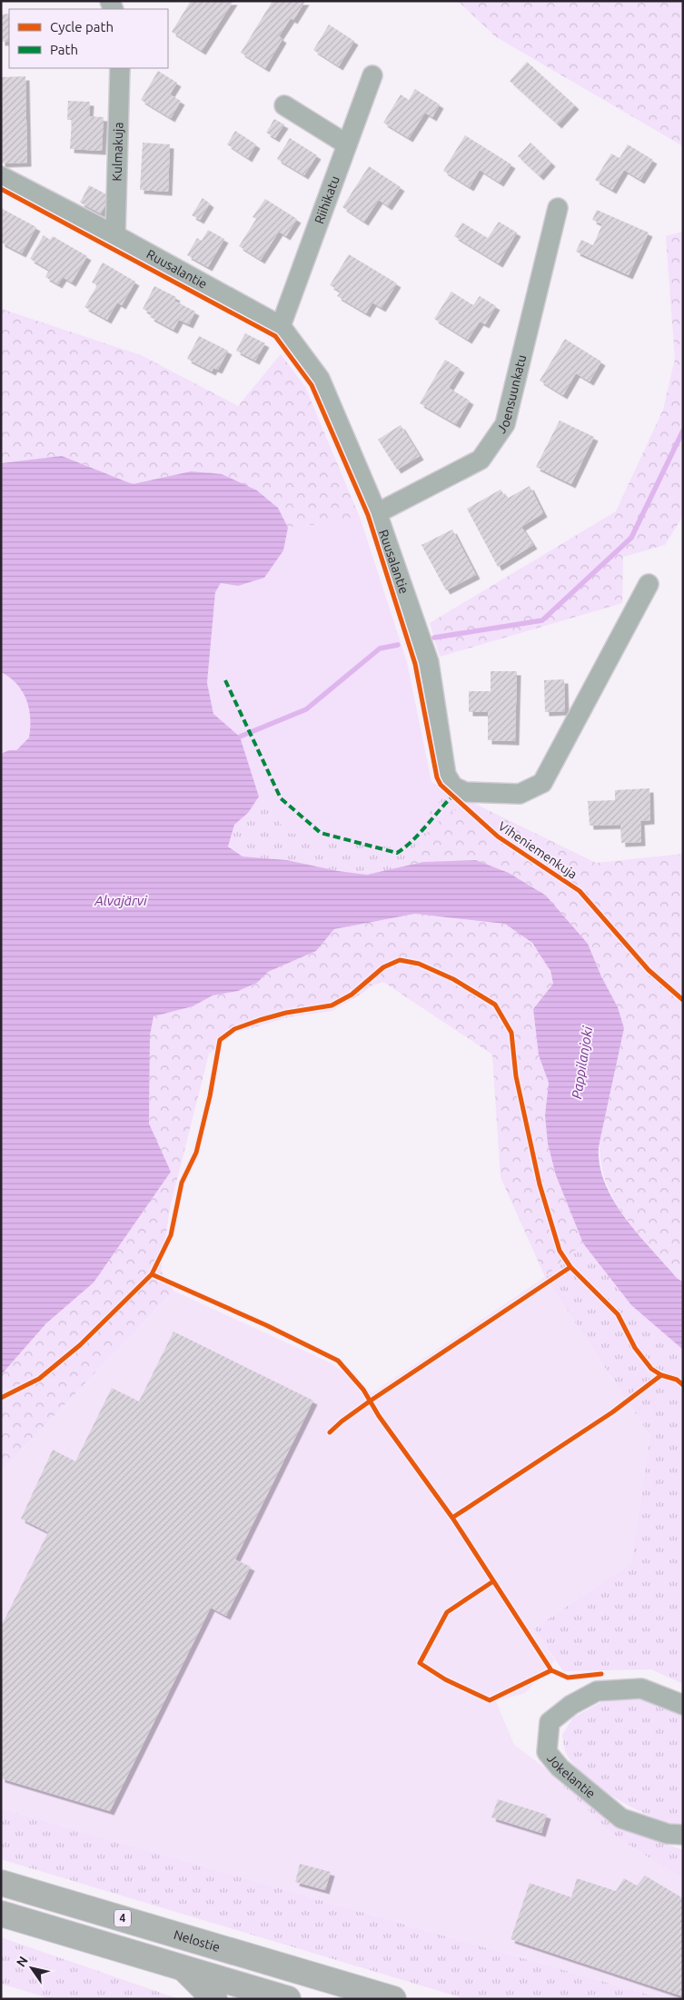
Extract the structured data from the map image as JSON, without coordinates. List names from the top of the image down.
{
  "streets": {
    "highway": ["4", "Nelostie"],
    "street": [
      "Kulmakuja",
      "Riihikatu",
      "Ruusalantie",
      "Joensuunkatu",
      "Jokelantie"
    ],
    "cycle path": ["Viheniemenkuja"]
  },
  "crossings": [
    ["Kulmakuja", "Ruusalantie"],
    ["Riihikatu", "Ruusalantie"],
    ["Ruusalantie", "Joensuunkatu"]
  ],
  "water": ["Alvajärvi", "Pappilanjoki"],
  "legend": ["Cycle path", "Path"],
  "north": "top left"
}
